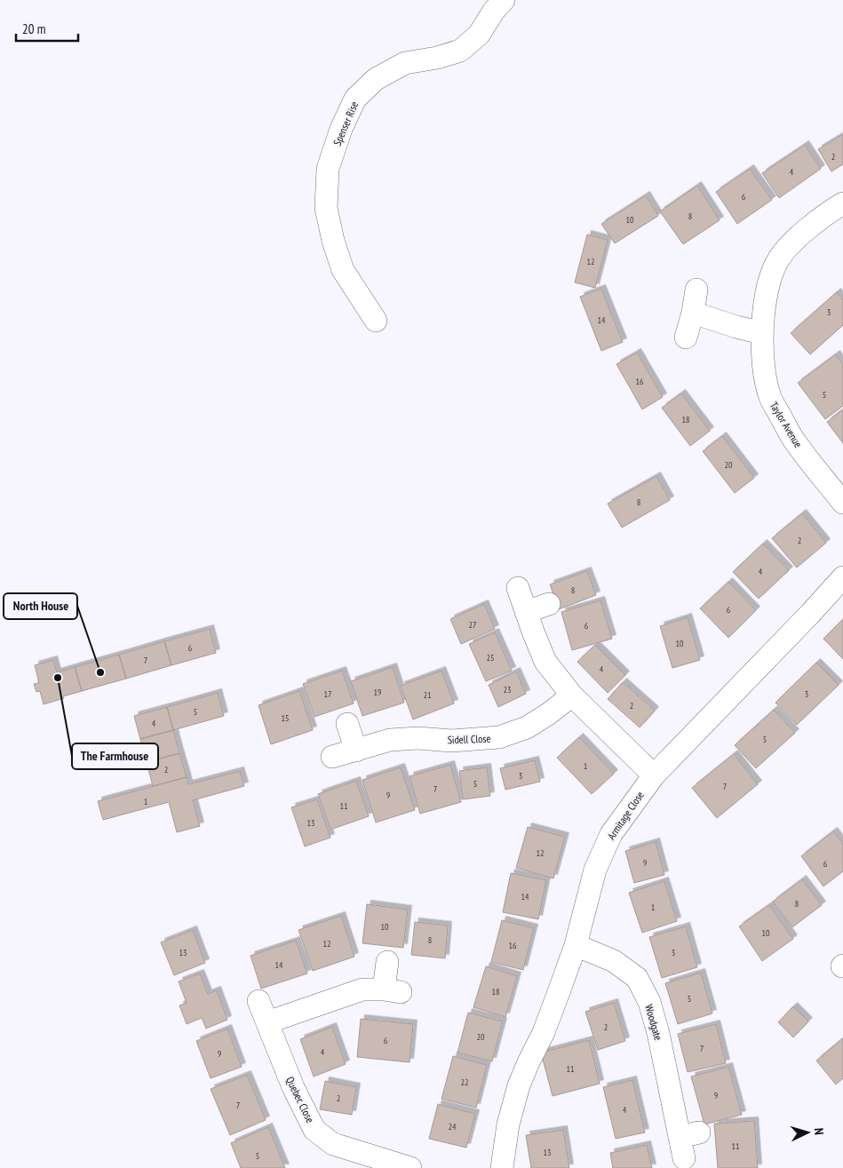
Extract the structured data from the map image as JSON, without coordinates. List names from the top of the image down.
{
  "streets": {
    "street": [
      "Spenser Rise",
      "Taylor Avenue",
      "Sidell Close",
      "Armitage Close",
      "Woodgate",
      "Quebec Close"
    ]
  },
  "crossings": [
    ["Armitage Close", "Woodgate"]
  ],
  "places": ["North House", "The Farmhouse"],
  "house_numbers": [
    "2",
    "4",
    "6",
    "8",
    "10",
    "12",
    "3",
    "14",
    "16",
    "5",
    "18",
    "20",
    "8",
    "2",
    "4",
    "8",
    "6",
    "27",
    "6",
    "10",
    "6",
    "25",
    "7",
    "4",
    "23",
    "19",
    "17",
    "3",
    "21",
    "2",
    "5",
    "15",
    "4",
    "5",
    "1",
    "2",
    "3",
    "5",
    "7",
    "7",
    "9",
    "1",
    "11",
    "13",
    "12",
    "9",
    "6",
    "14",
    "8",
    "1",
    "10",
    "10",
    "8",
    "12",
    "16",
    "13",
    "3",
    "14",
    "18",
    "5",
    "2",
    "20",
    "6",
    "7",
    "4",
    "9",
    "11",
    "22",
    "9",
    "2",
    "7",
    "4",
    "24",
    "11",
    "13",
    "5"
  ],
  "scale_bar": "20 m",
  "north": "right"
}
